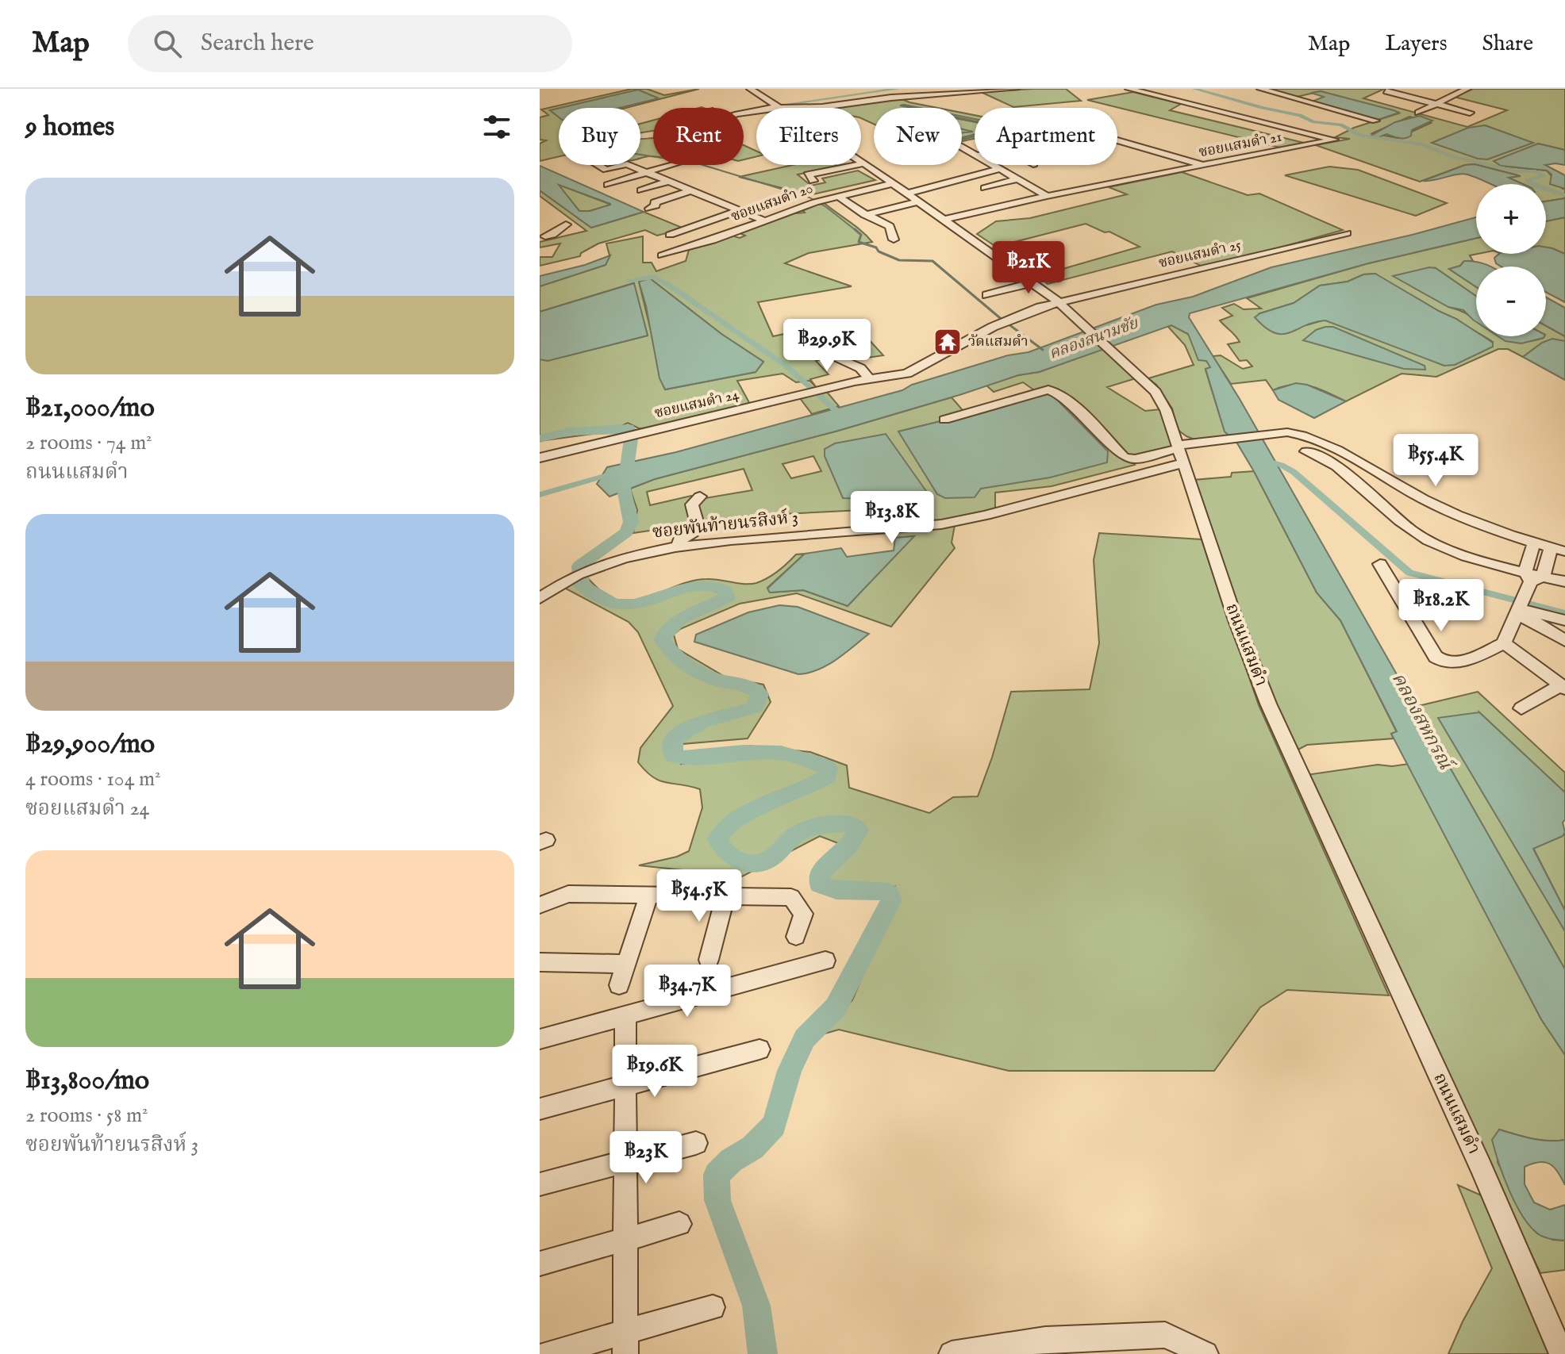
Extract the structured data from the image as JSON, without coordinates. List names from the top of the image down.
{
  "streets": {
    "street": [
      "ซอยแสมดำ 21",
      "ซอยแสมดำ 20",
      "ซอยแสมดำ 25",
      "ซอยแสมดำ 24",
      "ซอยพันท้ายนรสิงห์ 3",
      "ถนนแสมดำ"
    ]
  },
  "crossings": [
    ["ซอยแสมดำ 21", "ถนนแสมดำ"],
    ["ซอยแสมดำ 20", "ถนนแสมดำ"],
    ["ซอยแสมดำ 25", "ซอยแสมดำ 24"],
    ["ซอยแสมดำ 25", "ถนนแสมดำ"],
    ["ซอยแสมดำ 24", "ถนนแสมดำ"],
    ["ซอยพันท้ายนรสิงห์ 3", "ถนนแสมดำ"]
  ],
  "water": ["คลองสนามชัย", "คลองสหกรณ์"],
  "places": {
    "temple": ["วัดแสมดำ"]
  },
  "page": {
    "header": "Map",
    "search": "Search here",
    "nav": ["Map", "Layers", "Share"],
    "heading": "9 homes",
    "chip": [
      "Buy",
      "Rent",
      "Filters",
      "New",
      "Apartment"
    ],
    "list": [
      {
        "name": "฿21,000/mo",
        "note": "2 rooms · 74 m² · ถนนแสมดำ"
      },
      {
        "name": "฿29,900/mo",
        "note": "4 rooms · 104 m² · ซอยแสมดำ 24"
      },
      {
        "name": "฿13,800/mo",
        "note": "2 rooms · 58 m² · ซอยพันท้ายนรสิงห์ 3"
      }
    ],
    "map_buttons": ["+", "−"],
    "price": [
      "฿21K",
      "฿29.9K",
      "฿55.4K",
      "฿13.8K",
      "฿18.2K",
      "฿54.5K",
      "฿34.7K",
      "฿19.6K",
      "฿23K"
    ]
  }
}
